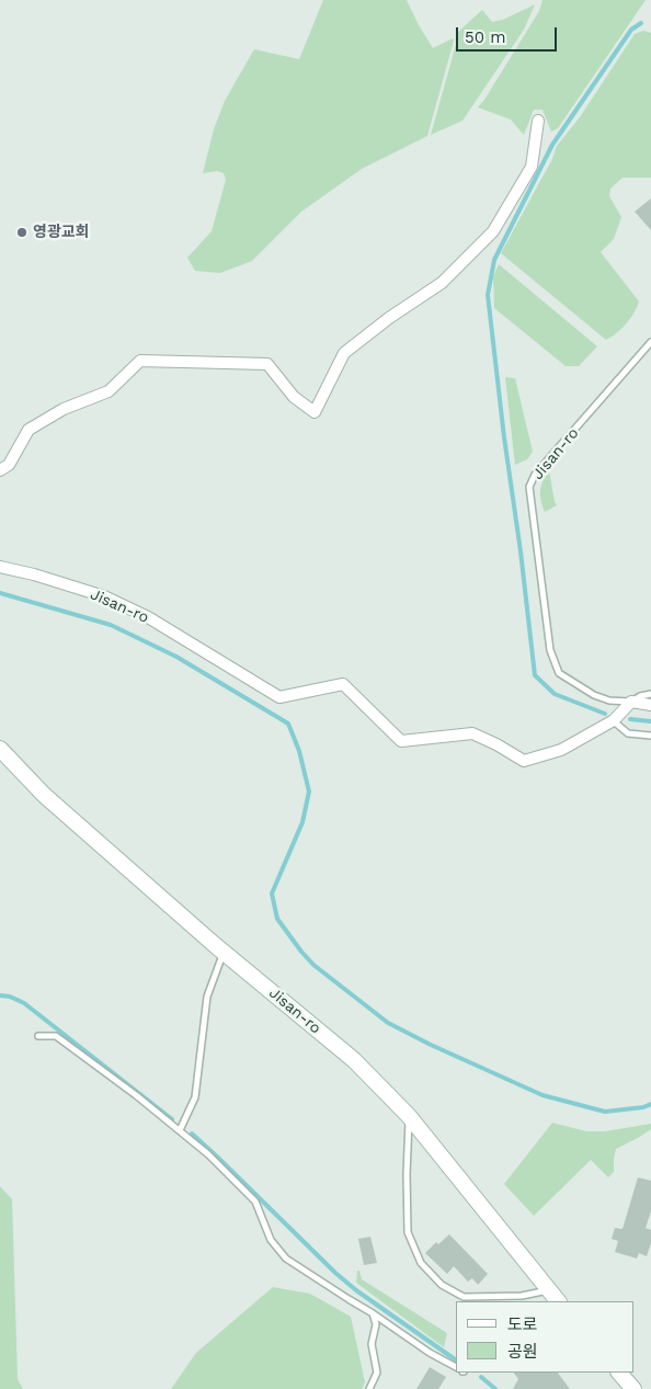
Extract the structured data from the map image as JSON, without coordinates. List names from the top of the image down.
{
  "streets": {
    "main road": ["Jisan-ro"]
  },
  "places": ["영광교회"],
  "legend": ["도로", "공원"],
  "scale_bar": "50 m"
}
